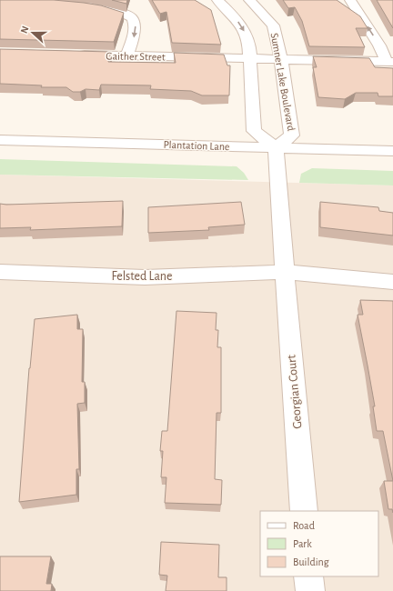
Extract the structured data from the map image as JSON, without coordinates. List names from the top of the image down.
{
  "streets": {
    "street": [
      "Gaither Street",
      "Sumner Lake Boulevard",
      "Plantation Lane",
      "Felsted Lane",
      "Georgian Court"
    ]
  },
  "crossings": [
    ["Gaither Street", "Sumner Lake Boulevard"],
    ["Sumner Lake Boulevard", "Plantation Lane"],
    ["Sumner Lake Boulevard", "Georgian Court"],
    ["Plantation Lane", "Georgian Court"],
    ["Felsted Lane", "Georgian Court"]
  ],
  "legend": ["Road", "Park", "Building"],
  "north": "left"
}
